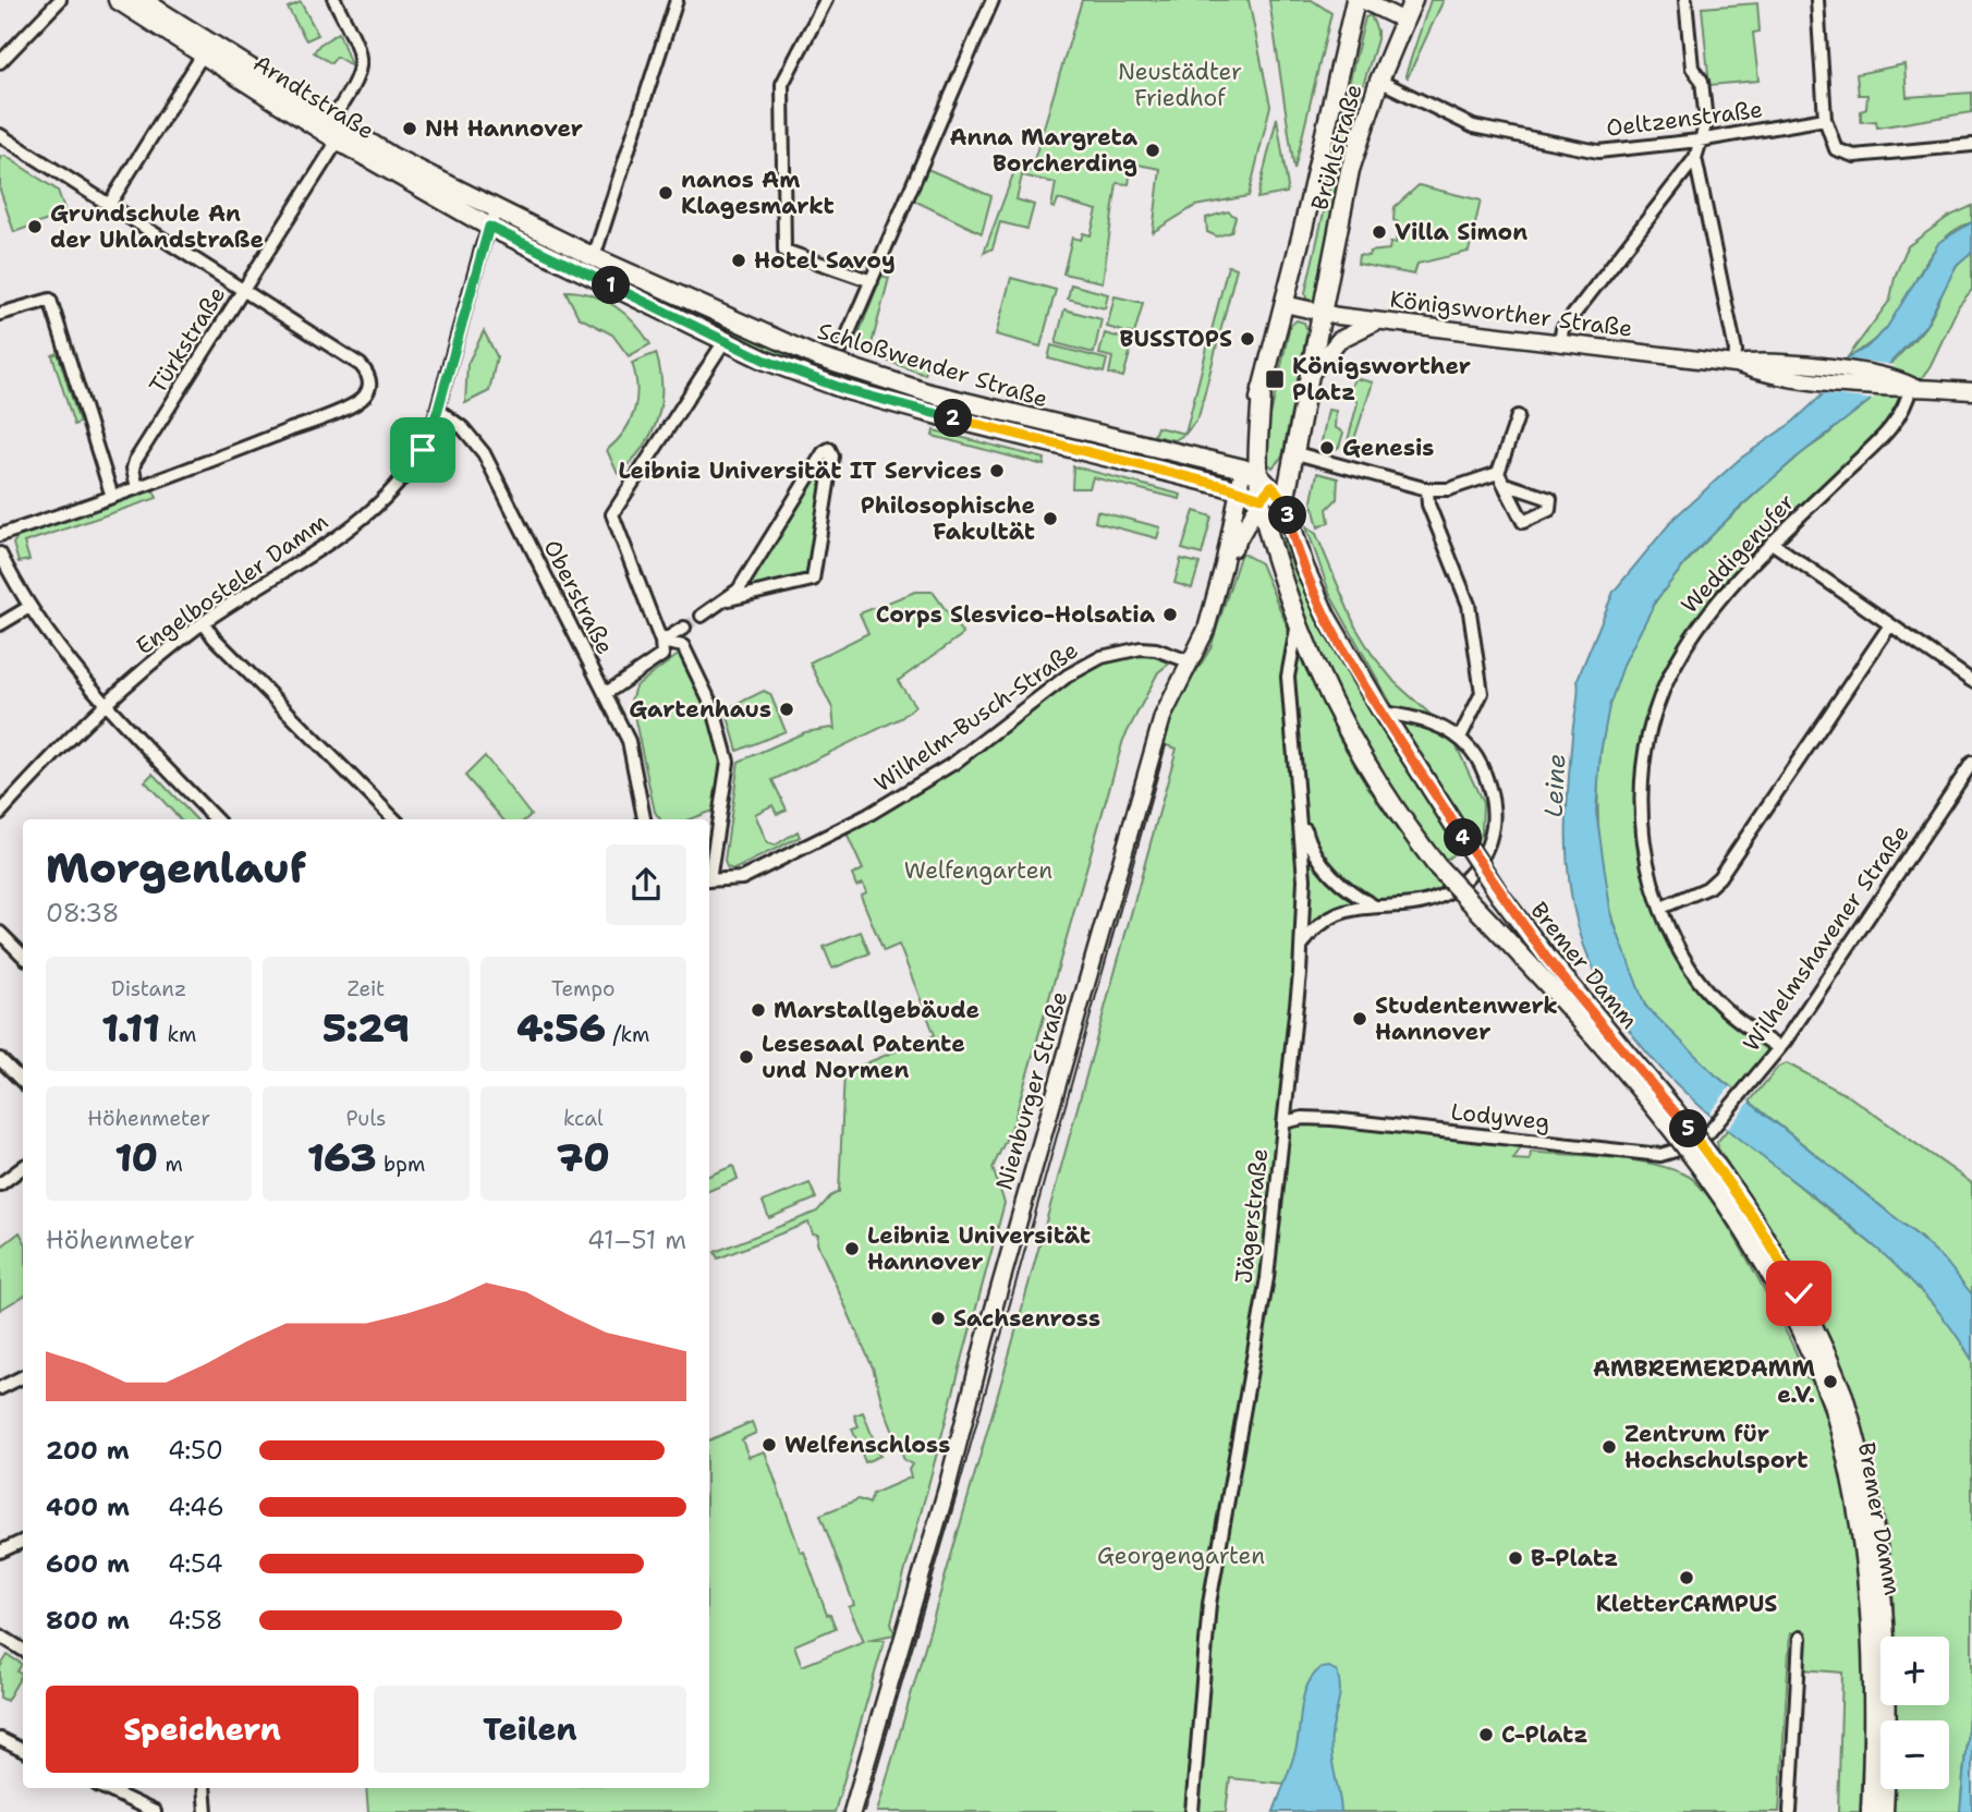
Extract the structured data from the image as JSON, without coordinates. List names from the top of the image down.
{
  "streets": {
    "main road": [
      "Arndtstraße",
      "Brühlstraße",
      "Schloßwender Straße",
      "Bremer Damm"
    ],
    "street": [
      "Oeltzenstraße",
      "Königsworther Straße",
      "Türkstraße",
      "Weddigenufer",
      "Engelbosteler Damm",
      "Oberstraße",
      "Wilhelm-Busch-Straße",
      "Wilhelmshavener Straße",
      "Nienburger Straße",
      "Lodyweg",
      "Jägerstraße"
    ]
  },
  "crossings": [
    ["Arndtstraße", "Türkstraße"],
    ["Arndtstraße", "Schloßwender Straße"],
    ["Arndtstraße", "Engelbosteler Damm"],
    ["Oeltzenstraße", "Brühlstraße"],
    ["Brühlstraße", "Königsworther Straße"],
    ["Königsworther Straße", "Weddigenufer"],
    ["Schloßwender Straße", "Engelbosteler Damm"],
    ["Schloßwender Straße", "Bremer Damm"],
    ["Schloßwender Straße", "Nienburger Straße"],
    ["Weddigenufer", "Wilhelmshavener Straße"],
    ["Engelbosteler Damm", "Oberstraße"],
    ["Wilhelm-Busch-Straße", "Nienburger Straße"],
    ["Wilhelmshavener Straße", "Lodyweg"],
    ["Bremer Damm", "Nienburger Straße"],
    ["Bremer Damm", "Jägerstraße"],
    ["Lodyweg", "Jägerstraße"]
  ],
  "water": ["Leine"],
  "parks": ["Neustädter Friedhof", "Welfengarten", "Georgengarten"],
  "places": {
    "other": [
      "NH Hannover",
      "Anna Margreta Borcherding",
      "nanos Am Klagesmarkt",
      "Grundschule An der Uhlandstraße",
      "Villa Simon",
      "Hotel Savoy",
      "BUSSTOPS",
      "Genesis",
      "Leibniz Universität IT Services",
      "Philosophische Fakultät",
      "Corps Slesvico-Holsatia",
      "Gartenhaus",
      "Marstallgebäude",
      "Studentenwerk Hannover",
      "Lesesaal Patente und Normen",
      "Leibniz Universität Hannover",
      "Sachsenross",
      "AMBREMERDAMM e.V.",
      "Welfenschloss",
      "Zentrum für Hochschulsport",
      "B-Platz",
      "KletterCAMPUS",
      "C-Platz"
    ],
    "transit": ["Königsworther Platz"]
  },
  "page": {
    "pins": [
      "1",
      "2",
      "3",
      "4",
      "5"
    ],
    "heading": ["Morgenlauf", "08:38"],
    "stats": [
      ["Distanz", "1.11 km"],
      ["Zeit", "5:29"],
      ["Tempo", "4:56 /km"],
      ["Höhenmeter", "10 m"],
      ["Puls", "163 bpm"],
      ["kcal", "70"]
    ],
    "chart": ["Höhenmeter", "41–51 m"],
    "list": [
      {
        "name": "200 m",
        "note": "4:50"
      },
      {
        "name": "400 m",
        "note": "4:46"
      },
      {
        "name": "600 m",
        "note": "4:54"
      },
      {
        "name": "800 m",
        "note": "4:58"
      }
    ],
    "map_buttons": ["+", "−"],
    "buttons": ["Speichern", "Teilen"]
  }
}
